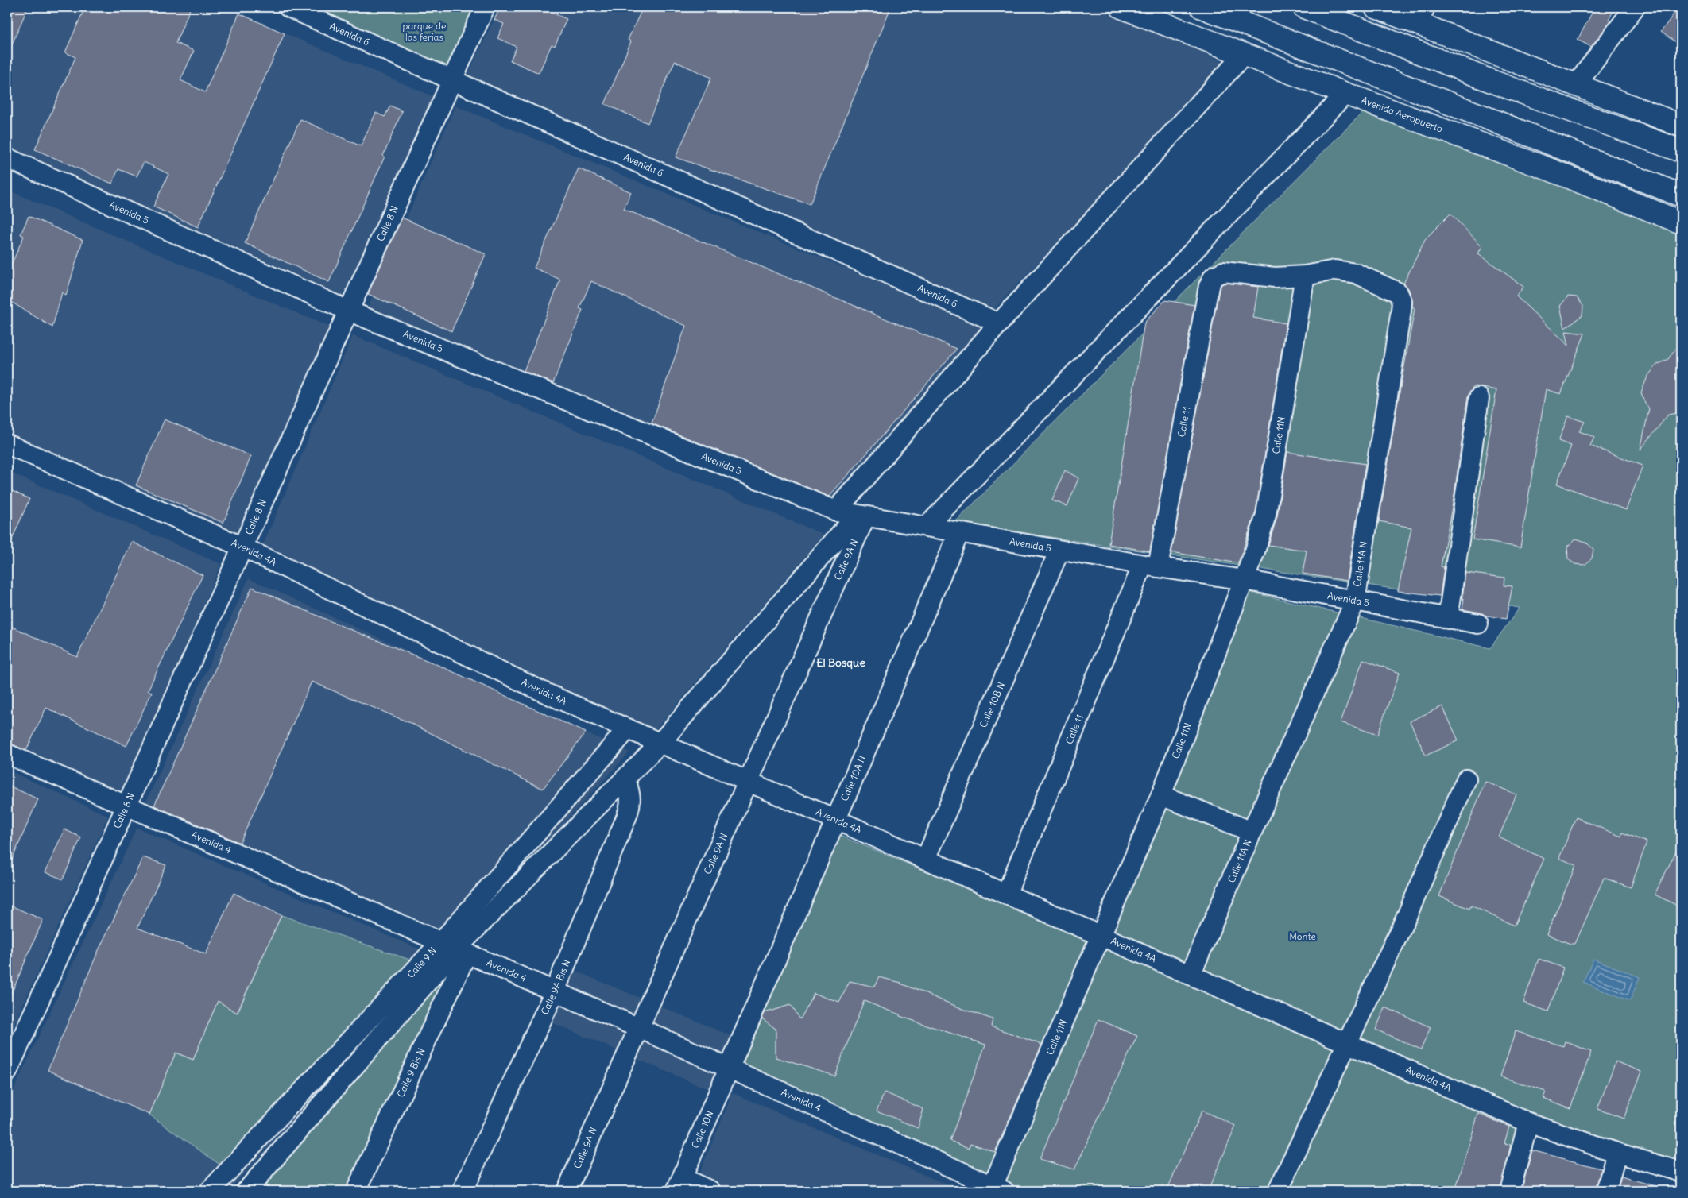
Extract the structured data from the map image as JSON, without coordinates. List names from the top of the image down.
{
  "streets": {
    "main road": ["Avenida Aeropuerto"],
    "street": [
      "Avenida 6",
      "Avenida 5",
      "Calle 8 N",
      "Calle 11",
      "Calle 11N",
      "Avenida 4A",
      "Calle 9A N",
      "Calle 11A N",
      "Calle 10B N",
      "Calle 10A N",
      "Avenida 4",
      "Calle 9 N",
      "Calle 9A Bis N",
      "Calle 9 Bis N",
      "Calle 10N"
    ]
  },
  "crossings": [
    ["Avenida 6", "Calle 8 N"],
    ["Avenida 5", "Calle 8 N"],
    ["Avenida 5", "Calle 11"],
    ["Avenida 5", "Calle 11N"],
    ["Avenida 5", "Calle 9A N"],
    ["Avenida 5", "Calle 11A N"],
    ["Avenida 5", "Calle 10B N"],
    ["Avenida 5", "Calle 10A N"],
    ["Avenida 5", "Calle 9 N"],
    ["Calle 8 N", "Avenida 4A"],
    ["Calle 8 N", "Avenida 4"],
    ["Calle 11", "Avenida 4A"],
    ["Calle 11", "Calle 11A N"],
    ["Calle 11N", "Avenida 4A"],
    ["Calle 11N", "Calle 11A N"],
    ["Calle 11N", "Avenida 4"],
    ["Avenida 4A", "Calle 9A N"],
    ["Avenida 4A", "Calle 11A N"],
    ["Avenida 4A", "Calle 10B N"],
    ["Avenida 4A", "Calle 10A N"],
    ["Avenida 4A", "Calle 9 N"],
    ["Calle 9A N", "Avenida 4"],
    ["Calle 9A N", "Calle 9 N"],
    ["Calle 10A N", "Avenida 4"],
    ["Calle 10A N", "Calle 10N"],
    ["Avenida 4", "Calle 9 N"],
    ["Avenida 4", "Calle 9A Bis N"],
    ["Avenida 4", "Calle 9 Bis N"],
    ["Avenida 4", "Calle 10N"],
    ["Calle 9 N", "Calle 9A Bis N"],
    ["Calle 9 N", "Calle 9 Bis N"]
  ],
  "districts": ["El Bosque"],
  "parks": ["parque de las ferias", "Monte"]
}
